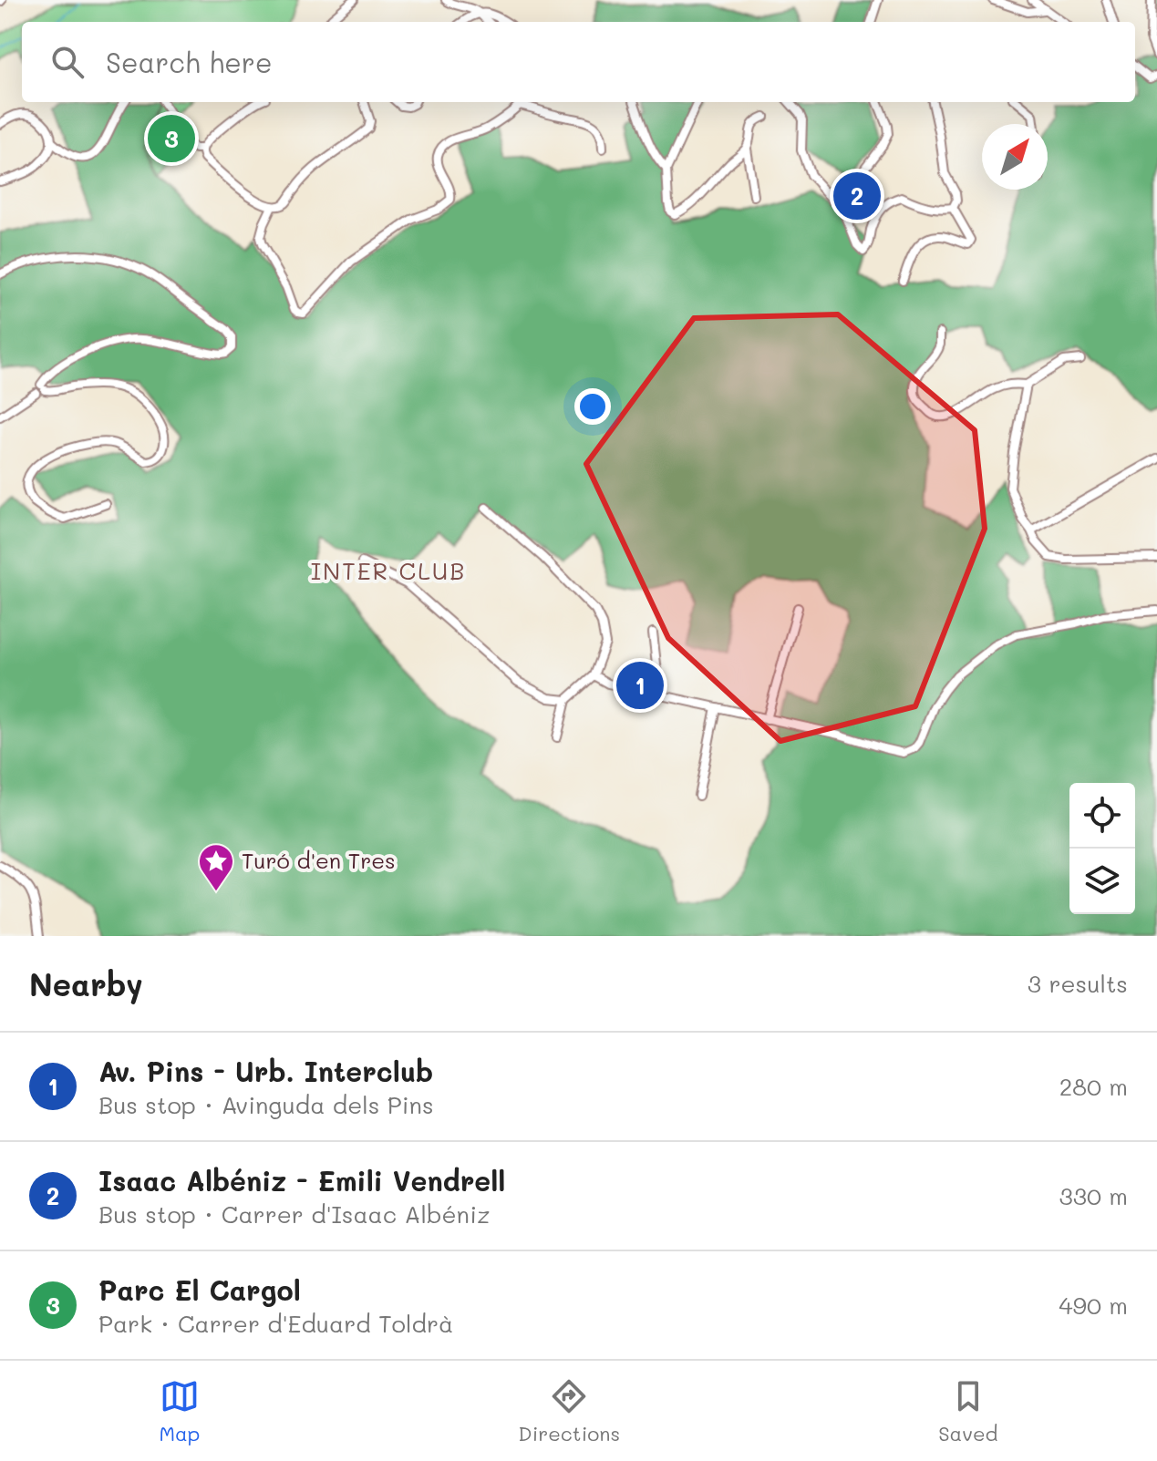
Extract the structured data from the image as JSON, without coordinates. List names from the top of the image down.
{
  "districts": ["INTER CLUB"],
  "places": {
    "place": ["Turó d'en Tres"]
  },
  "north": "top right",
  "page": {
    "search": "Search here",
    "pins": ["3", "2", "1"],
    "heading": ["Nearby", "3 results"],
    "list": [
      {
        "mark": "1",
        "name": "Av. Pins - Urb. Interclub",
        "note": "Bus stop · Avinguda dels Pins",
        "value": "280 m"
      },
      {
        "mark": "2",
        "name": "Isaac Albéniz - Emili Vendrell",
        "note": "Bus stop · Carrer d'Isaac Albéniz",
        "value": "330 m"
      },
      {
        "mark": "3",
        "name": "Parc El Cargol",
        "note": "Park · Carrer d'Eduard Toldrà",
        "value": "490 m"
      }
    ],
    "nav": ["Map", "Directions", "Saved"]
  }
}
